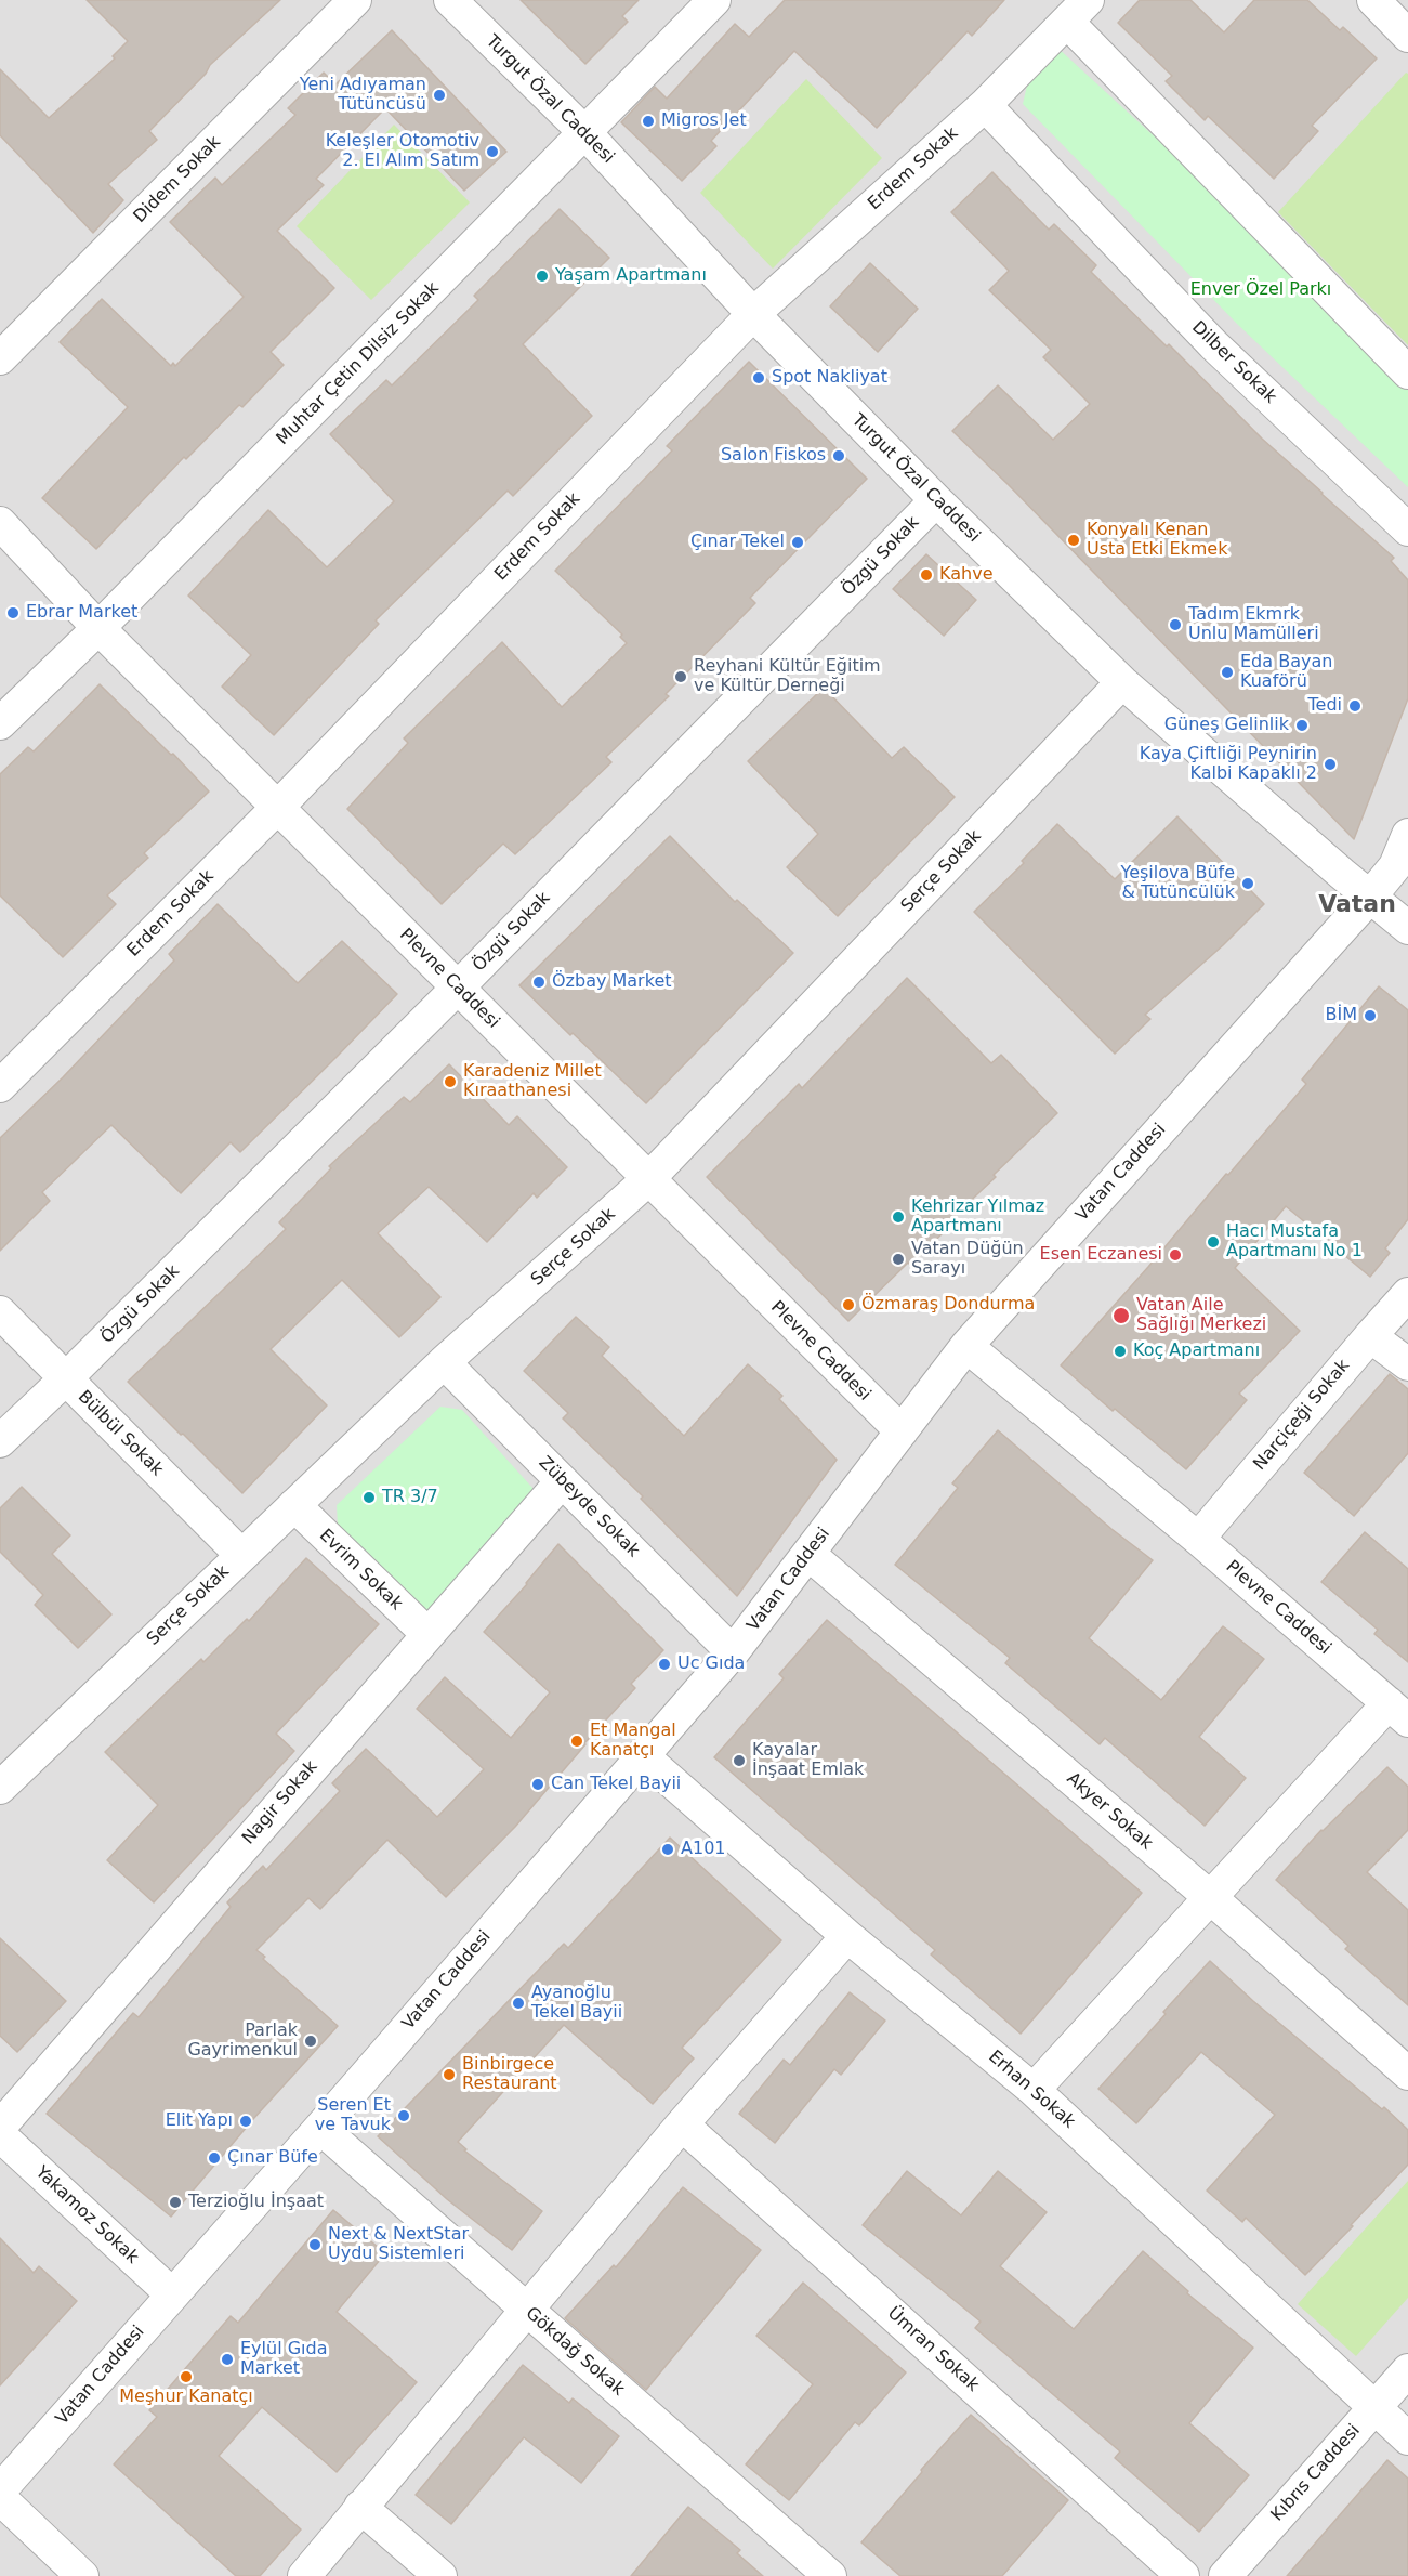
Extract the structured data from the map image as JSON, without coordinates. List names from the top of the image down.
{
  "streets": {
    "street": [
      "Turgut Özal Caddesi",
      "Erdem Sokak",
      "Didem Sokak",
      "Dilber Sokak",
      "Muhtar Çetin Dilsiz Sokak",
      "Özgü Sokak",
      "Serçe Sokak",
      "Plevne Caddesi",
      "Vatan Caddesi",
      "Narçiçeği Sokak",
      "Bülbül Sokak",
      "Zübeyde Sokak",
      "Evrim Sokak",
      "Nagir Sokak",
      "Akyer Sokak",
      "Erhan Sokak",
      "Yakamoz Sokak",
      "Ümran Sokak",
      "Gökdağ Sokak",
      "Kıbrıs Caddesi"
    ]
  },
  "crossings": [
    ["Turgut Özal Caddesi", "Erdem Sokak"],
    ["Turgut Özal Caddesi", "Muhtar Çetin Dilsiz Sokak"],
    ["Turgut Özal Caddesi", "Özgü Sokak"],
    ["Turgut Özal Caddesi", "Serçe Sokak"],
    ["Turgut Özal Caddesi", "Vatan Caddesi"],
    ["Erdem Sokak", "Dilber Sokak"],
    ["Erdem Sokak", "Plevne Caddesi"],
    ["Muhtar Çetin Dilsiz Sokak", "Plevne Caddesi"],
    ["Özgü Sokak", "Plevne Caddesi"],
    ["Özgü Sokak", "Bülbül Sokak"],
    ["Serçe Sokak", "Plevne Caddesi"],
    ["Serçe Sokak", "Bülbül Sokak"],
    ["Serçe Sokak", "Zübeyde Sokak"],
    ["Serçe Sokak", "Evrim Sokak"],
    ["Plevne Caddesi", "Vatan Caddesi"],
    ["Plevne Caddesi", "Narçiçeği Sokak"],
    ["Vatan Caddesi", "Zübeyde Sokak"],
    ["Vatan Caddesi", "Akyer Sokak"],
    ["Vatan Caddesi", "Erhan Sokak"],
    ["Vatan Caddesi", "Yakamoz Sokak"],
    ["Vatan Caddesi", "Gökdağ Sokak"],
    ["Zübeyde Sokak", "Nagir Sokak"],
    ["Evrim Sokak", "Nagir Sokak"],
    ["Erhan Sokak", "Kıbrıs Caddesi"]
  ],
  "districts": ["Vatan"],
  "parks": ["Enver Özel Parkı"],
  "places": [
    "Yeni Adıyaman Tütüncüsü",
    "Migros Jet",
    "Keleşler Otomotiv 2. El Alım Satım",
    "Yaşam Apartmanı",
    "Spot Nakliyat",
    "Salon Fiskos",
    "Konyalı Kenan Usta Etki Ekmek",
    "Çınar Tekel",
    "Kahve",
    "Ebrar Market",
    "Tadım Ekmrk Unlu Mamülleri",
    "Eda Bayan Kuaförü",
    "Reyhani Kültür Eğitim ve Kültür Derneği",
    "Tedi",
    "Güneş Gelinlik",
    "Kaya Çiftliği Peynirin Kalbi Kapaklı 2",
    "Yeşilova Büfe & Tütüncülük",
    "Özbay Market",
    "BİM",
    "Karadeniz Millet Kıraathanesi",
    "Kehrizar Yılmaz Apartmanı",
    "Hacı Mustafa Apartmanı No 1",
    "Esen Eczanesi",
    "Vatan Düğün Sarayı",
    "Özmaraş Dondurma",
    "Vatan Aile Sağlığı Merkezi",
    "Koç Apartmanı",
    "TR 3/7",
    "Uc Gıda",
    "Et Mangal Kanatçı",
    "Kayalar İnşaat Emlak",
    "Can Tekel Bayii",
    "A101",
    "Ayanoğlu Tekel Bayii",
    "Parlak Gayrimenkul",
    "Binbirgece Restaurant",
    "Seren Et ve Tavuk",
    "Elit Yapı",
    "Çınar Büfe",
    "Terzioğlu İnşaat",
    "Next & NextStar Uydu Sistemleri",
    "Eylül Gıda Market",
    "Meşhur Kanatçı"
  ]
}
